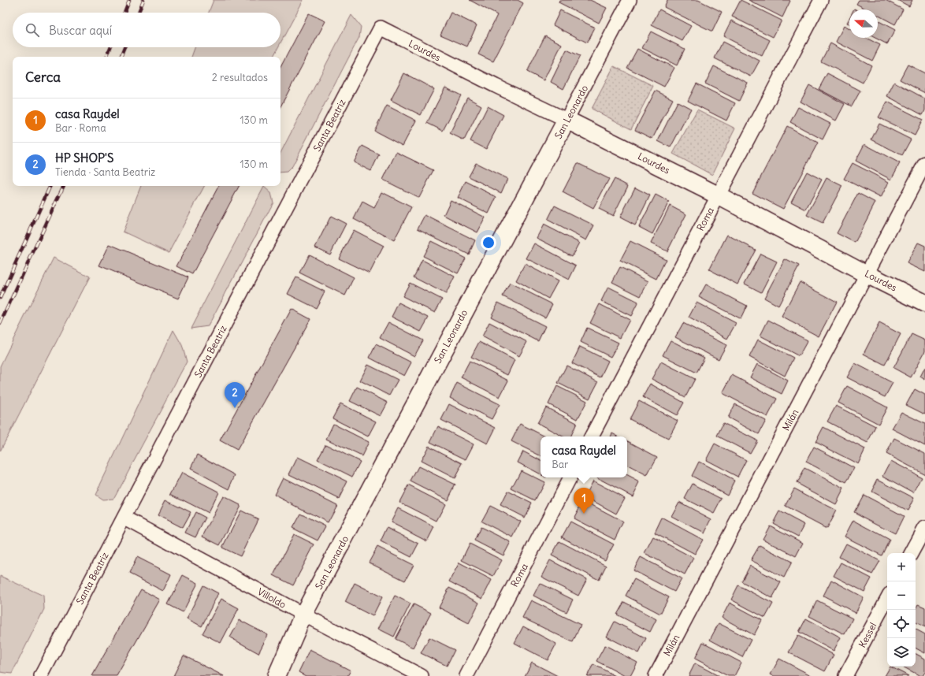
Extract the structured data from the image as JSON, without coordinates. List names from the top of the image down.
{
  "streets": {
    "street": [
      "Lourdes",
      "San Leonardo",
      "Santa Beatriz",
      "Roma",
      "Milán",
      "Villoldo",
      "Kessel"
    ]
  },
  "crossings": [
    ["Lourdes", "San Leonardo"],
    ["Lourdes", "Santa Beatriz"],
    ["Lourdes", "Roma"],
    ["Lourdes", "Milán"],
    ["San Leonardo", "Villoldo"],
    ["Santa Beatriz", "Villoldo"]
  ],
  "north": "left",
  "page": {
    "search": "Buscar aquí",
    "heading": ["Cerca", "2 resultados"],
    "list": [
      {
        "mark": "1",
        "name": "casa Raydel",
        "note": "Bar · Roma",
        "value": "130 m"
      },
      {
        "mark": "2",
        "name": "HP SHOP'S",
        "note": "Tienda · Santa Beatriz",
        "value": "130 m"
      }
    ],
    "pins": ["2", "1"],
    "popup": ["casa Raydel", "Bar"],
    "map_buttons": ["+", "−"]
  }
}
